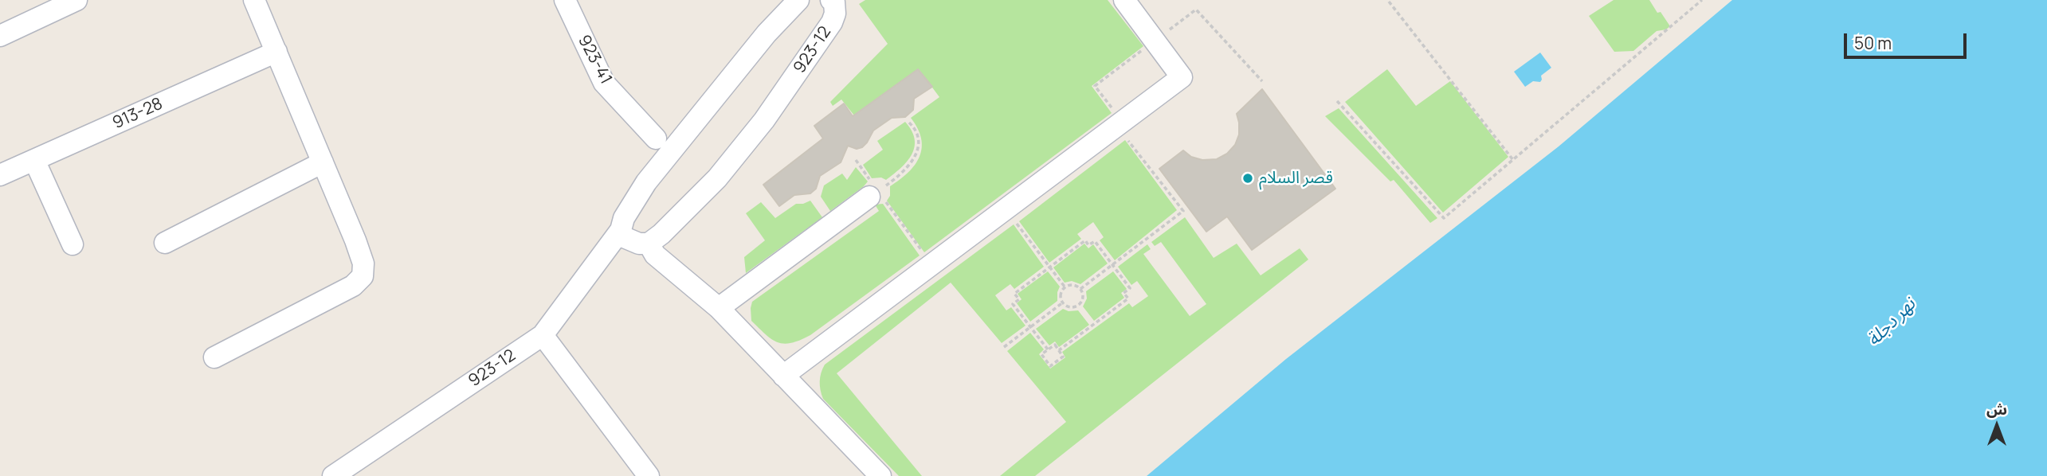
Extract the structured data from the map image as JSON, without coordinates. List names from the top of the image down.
{
  "streets": {
    "street": ["923-12", "923-41", "913-28"]
  },
  "water": ["نهر دجلة"],
  "places": ["قصر السلام"],
  "scale_bar": "50 m",
  "north": "top"
}
